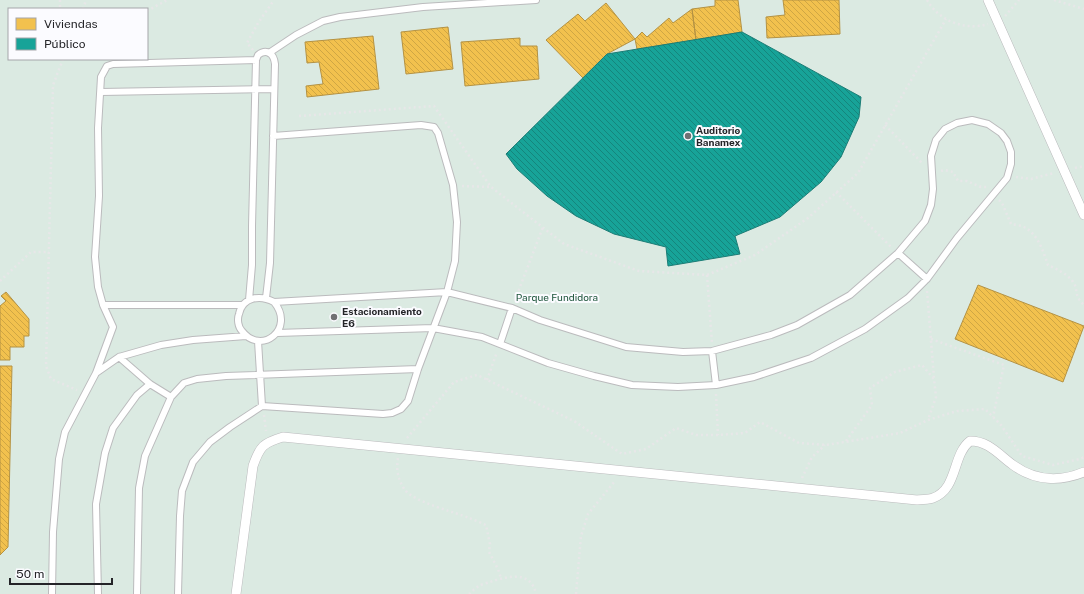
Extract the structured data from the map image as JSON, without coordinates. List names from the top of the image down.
{
  "parks": ["Parque Fundidora"],
  "places": ["Auditorio Banamex", "Estacionamiento E6"],
  "legend": ["Viviendas", "Público"],
  "scale_bar": "50 m"
}
